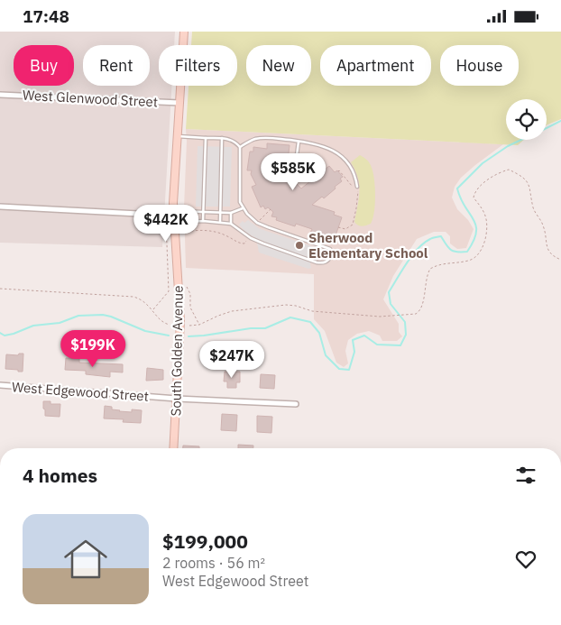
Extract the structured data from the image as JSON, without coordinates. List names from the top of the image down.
{
  "streets": {
    "street": ["West Glenwood Street", "South Golden Avenue", "West Edgewood Street"]
  },
  "crossings": [
    ["West Glenwood Street", "South Golden Avenue"],
    ["South Golden Avenue", "West Edgewood Street"]
  ],
  "places": ["Sherwood Elementary School"],
  "page": {
    "status": "17:48",
    "chip": [
      "Buy",
      "Rent",
      "Filters",
      "New",
      "Apartment",
      "House"
    ],
    "price": [
      "$585K",
      "$442K",
      "$199K",
      "$247K"
    ],
    "heading": "4 homes",
    "list": [
      {
        "name": "$199,000",
        "note": "2 rooms · 56 m² · West Edgewood Street"
      }
    ]
  }
}
